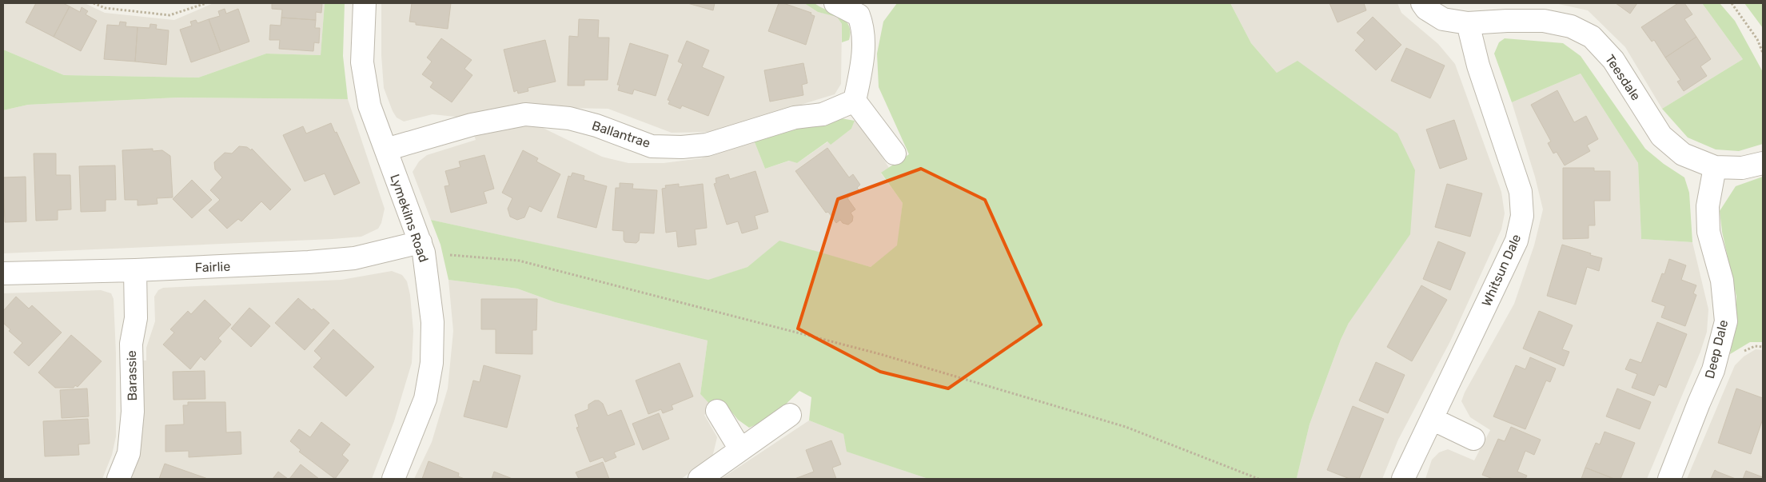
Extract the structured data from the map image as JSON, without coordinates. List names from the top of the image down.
{
  "streets": {
    "street": [
      "Teesdale",
      "Ballantrae",
      "Lymekilns Road",
      "Fairlie",
      "Whitsun Dale",
      "Deep Dale",
      "Barassie"
    ]
  },
  "crossings": [
    ["Teesdale", "Whitsun Dale"],
    ["Teesdale", "Deep Dale"],
    ["Ballantrae", "Lymekilns Road"],
    ["Lymekilns Road", "Fairlie"],
    ["Fairlie", "Barassie"]
  ]
}
